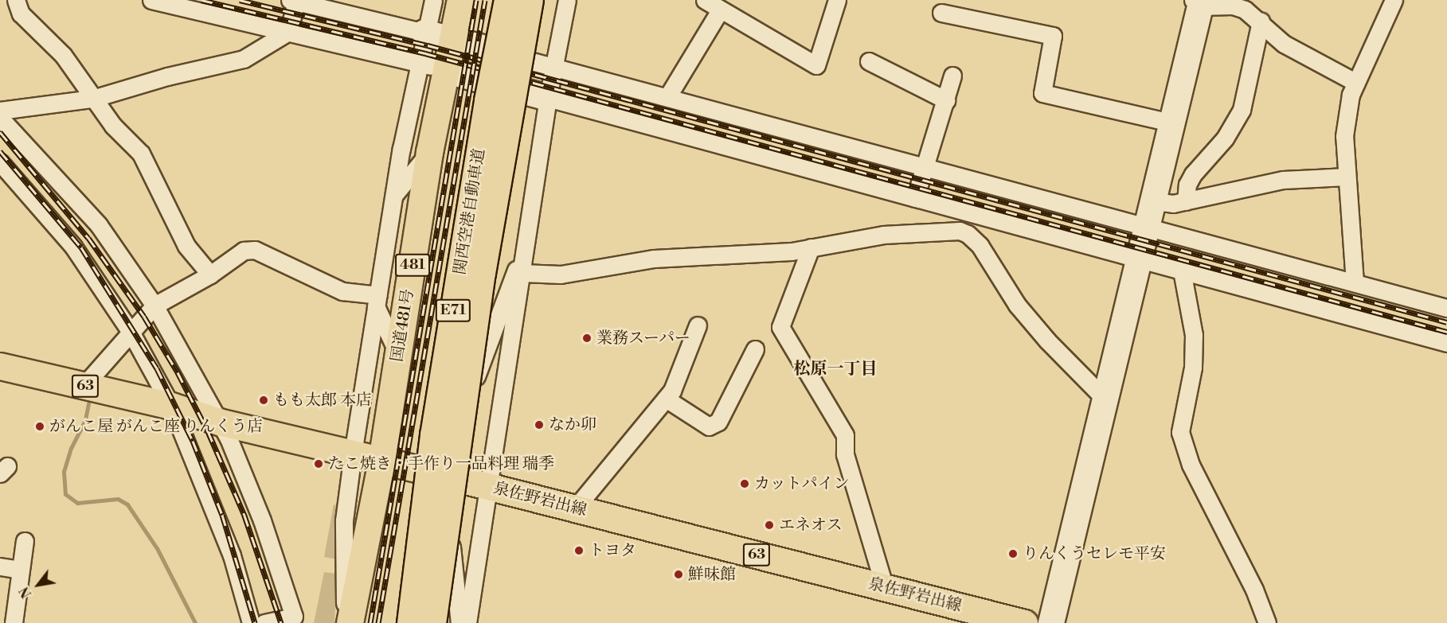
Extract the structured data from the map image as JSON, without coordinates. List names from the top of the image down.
{
  "streets": {
    "main road": [
      "関西空港自動車道",
      "481",
      "E71",
      "国道481号",
      "63",
      "泉佐野岩出線"
    ]
  },
  "crossings": [
    ["国道481号", "泉佐野岩出線"]
  ],
  "districts": ["松原一丁目"],
  "places": [
    "業務スーパー",
    "もも太郎 本店",
    "なか卯",
    "がんこ屋 がんこ座 りんくう店",
    "たこ焼き・手作り一品料理 瑞季",
    "カットパイン",
    "エネオス",
    "トヨタ",
    "りんくうセレモ平安",
    "鮮味館"
  ],
  "north": "bottom left"
}
